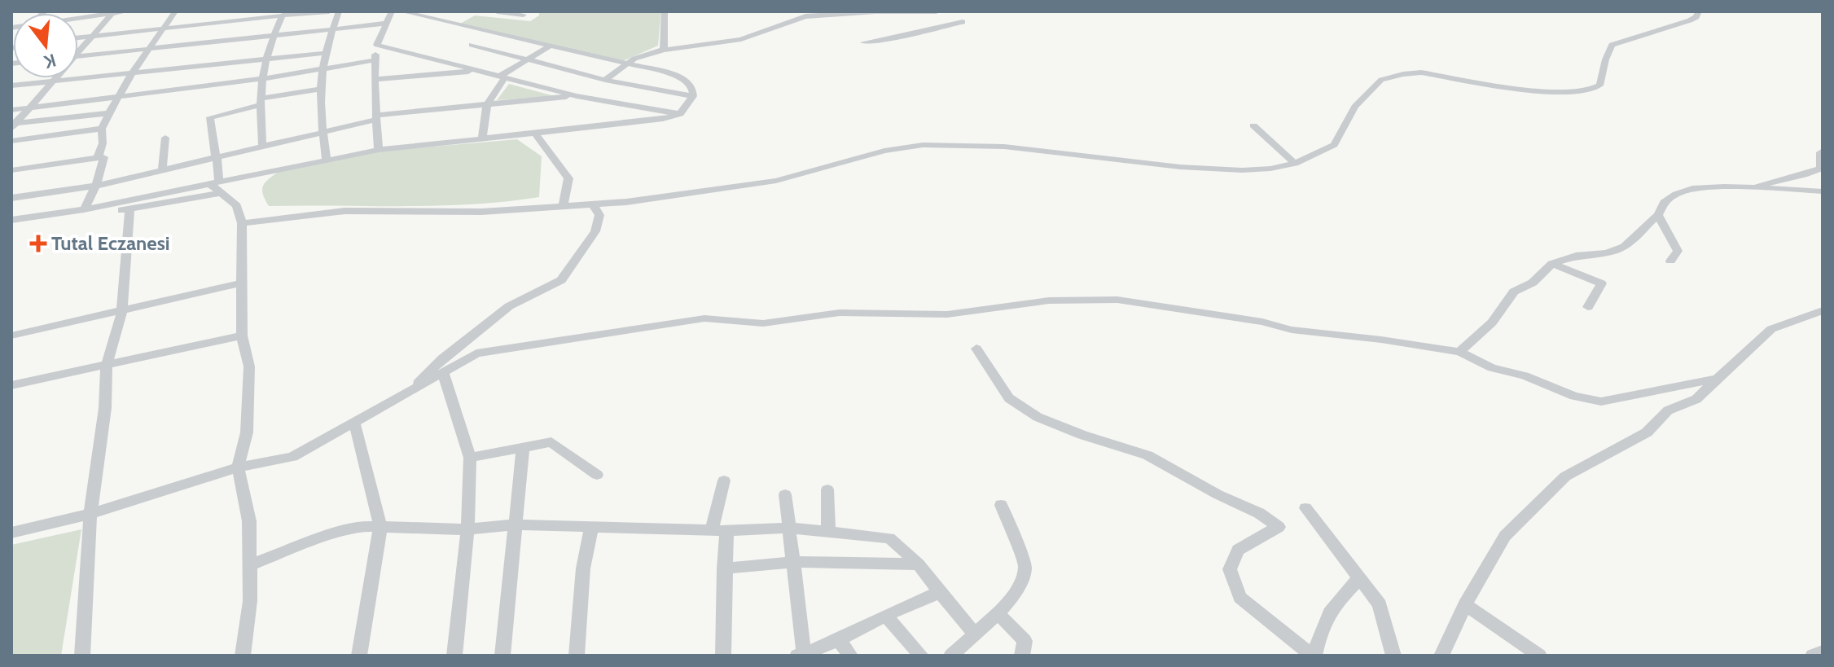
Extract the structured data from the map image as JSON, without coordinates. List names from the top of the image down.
{
  "places": {
    "health": ["Tutal Eczanesi"]
  },
  "north": "bottom"
}
